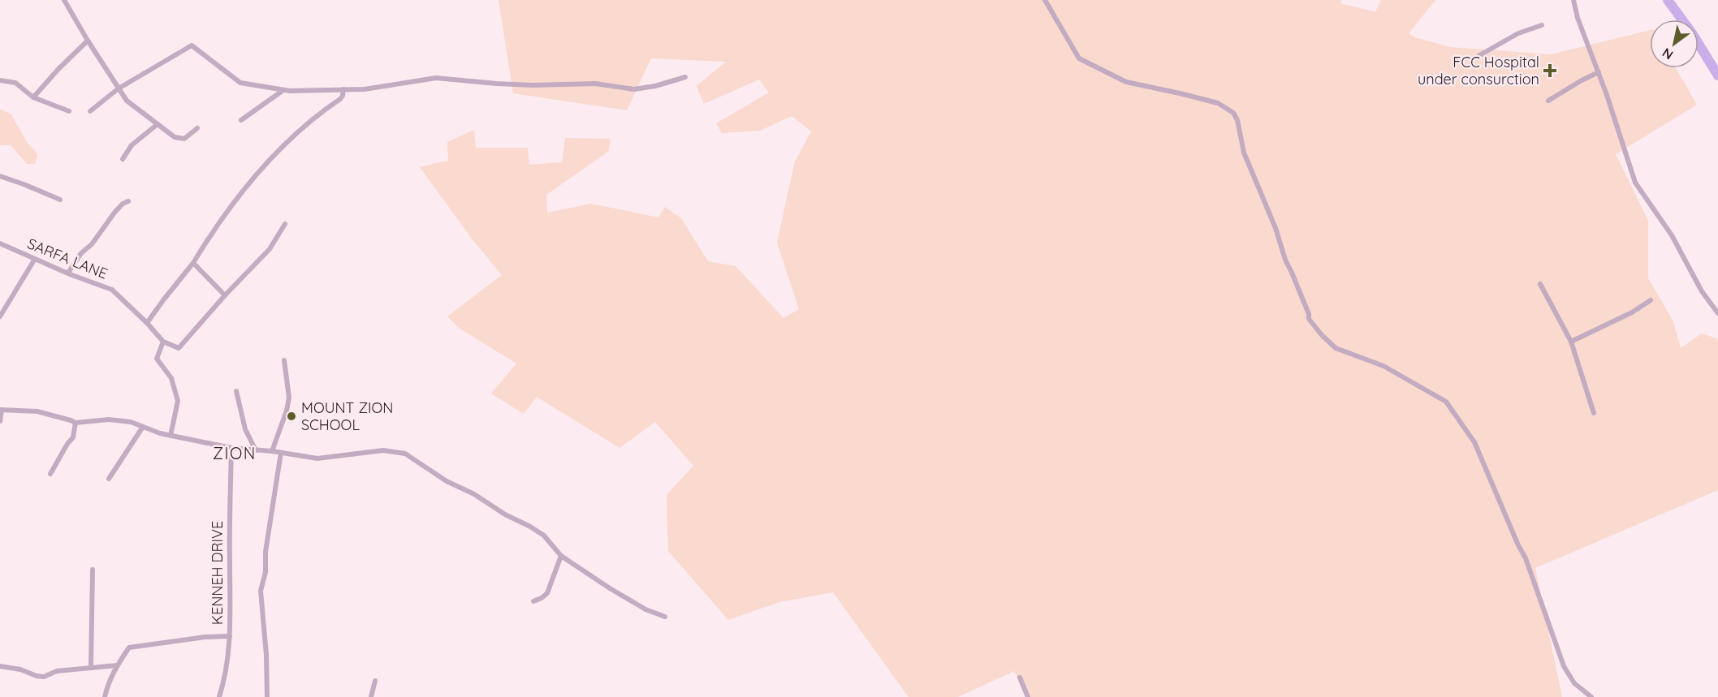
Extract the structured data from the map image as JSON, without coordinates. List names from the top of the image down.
{
  "streets": {
    "street": ["SARFA LANE", "KENNEH DRIVE"]
  },
  "districts": ["ZION"],
  "places": {
    "health": ["FCC Hospital under consurction"],
    "other": ["MOUNT ZION SCHOOL"]
  },
  "north": "bottom left"
}
